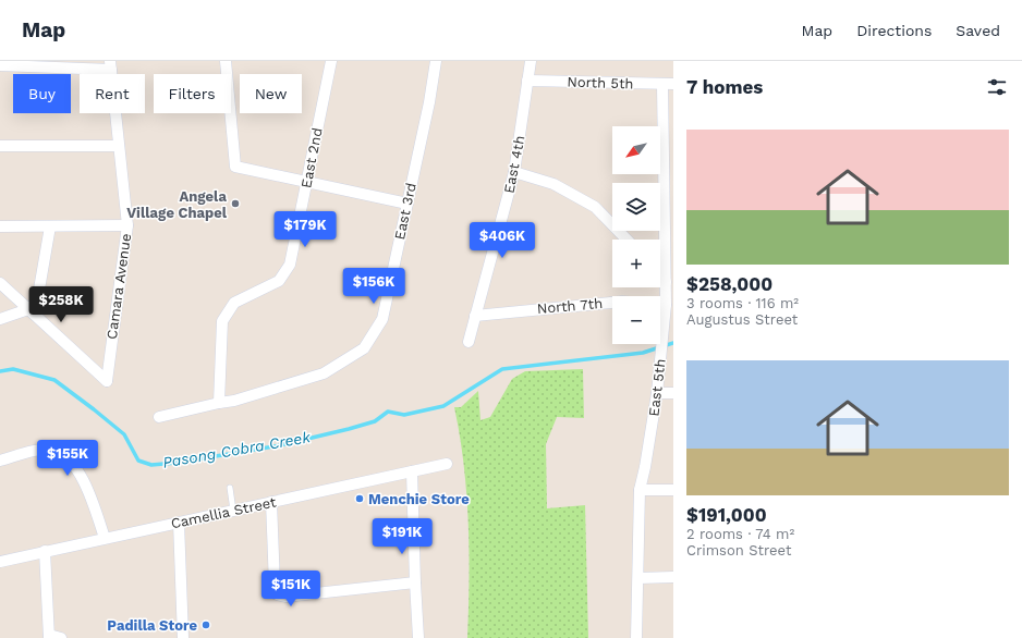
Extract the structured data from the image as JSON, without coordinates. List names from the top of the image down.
{
  "streets": {
    "street": [
      "North 5th",
      "East 2nd",
      "East 4th",
      "East 3rd",
      "Camara Avenue",
      "North 7th",
      "East 5th",
      "Camellia Street"
    ]
  },
  "crossings": [
    ["North 5th", "East 4th"],
    ["North 5th", "East 5th"],
    ["East 2nd", "East 3rd"],
    ["East 4th", "North 7th"],
    ["North 7th", "East 5th"]
  ],
  "water": ["Pasong Cobra Creek"],
  "places": ["Angela Village Chapel", "Menchie Store", "Padilla Store"],
  "north": "bottom left",
  "page": {
    "header": "Map",
    "nav": ["Map", "Directions", "Saved"],
    "heading": "7 homes",
    "chip": [
      "Buy",
      "Rent",
      "Filters",
      "New"
    ],
    "list": [
      {
        "name": "$258,000",
        "note": "3 rooms · 116 m² · Augustus Street"
      },
      {
        "name": "$191,000",
        "note": "2 rooms · 74 m² · Crimson Street"
      }
    ],
    "map_buttons": ["+", "−"],
    "price": [
      "$179K",
      "$406K",
      "$156K",
      "$258K",
      "$155K",
      "$191K",
      "$151K"
    ]
  }
}
